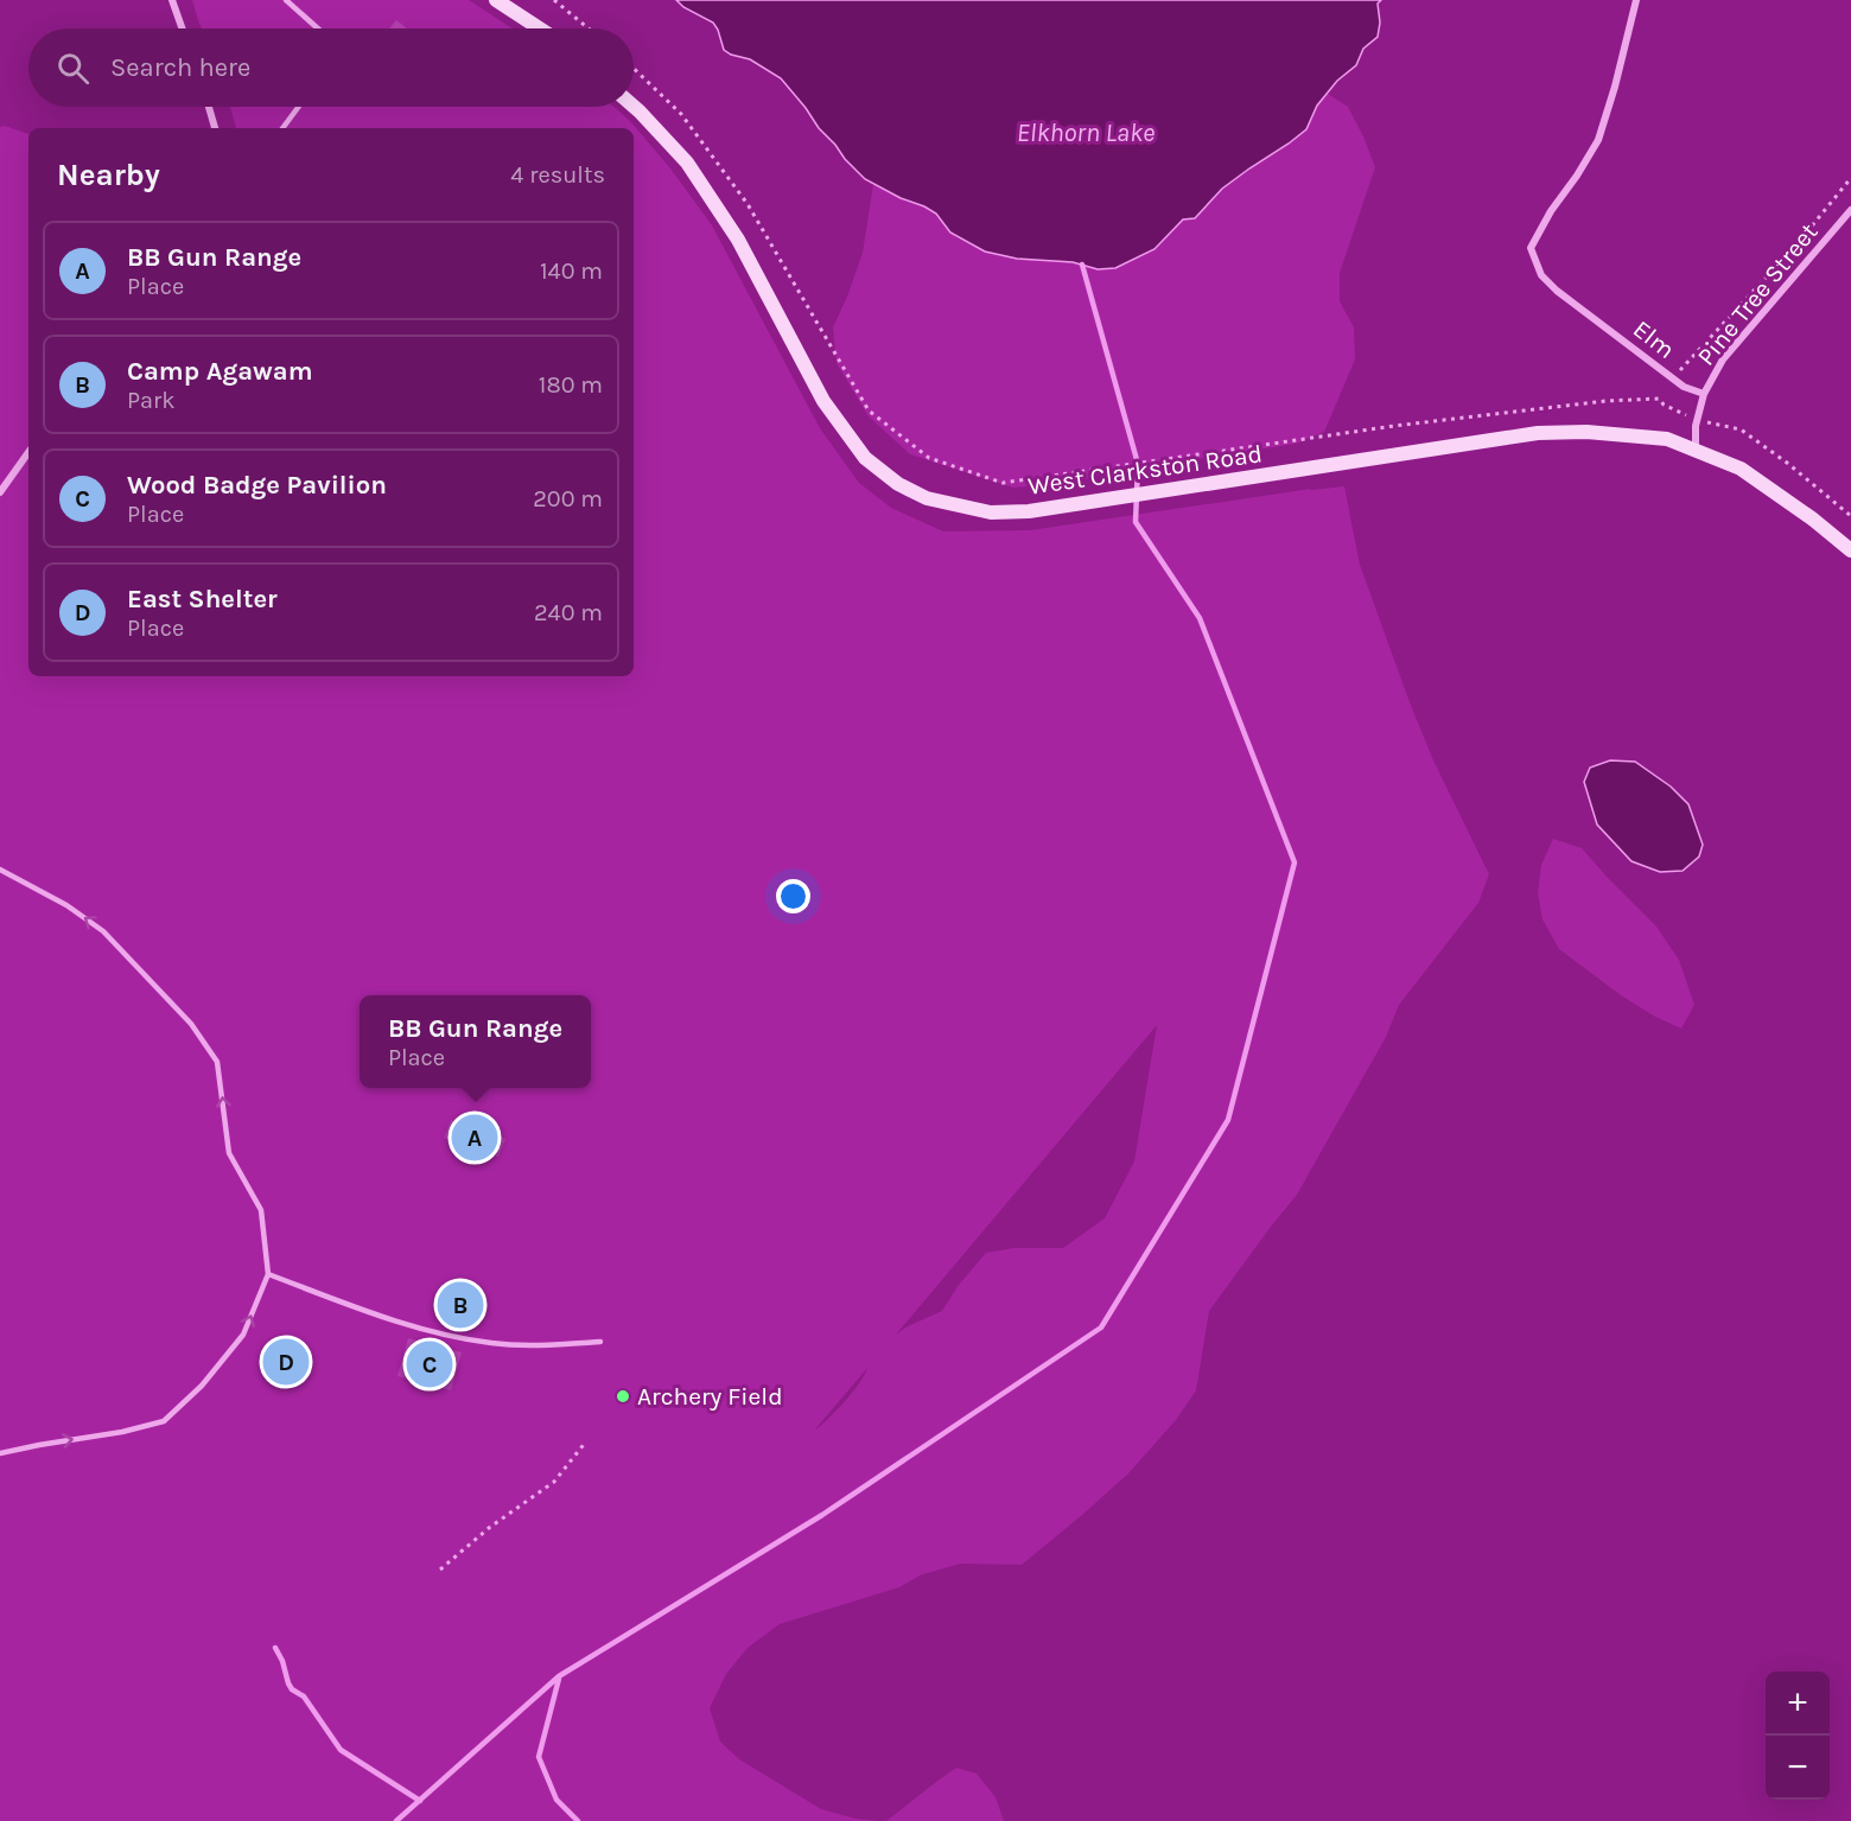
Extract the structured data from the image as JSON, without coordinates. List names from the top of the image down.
{
  "streets": {
    "main road": ["West Clarkston Road"],
    "street": ["Pine Tree Street", "Elm"]
  },
  "crossings": [
    ["Pine Tree Street", "Elm"],
    ["Pine Tree Street", "West Clarkston Road"]
  ],
  "water": ["Elkhorn Lake"],
  "places": ["Archery Field"],
  "page": {
    "search": "Search here",
    "heading": ["Nearby", "4 results"],
    "list": [
      {
        "mark": "A",
        "name": "BB Gun Range",
        "note": "Place",
        "value": "140 m"
      },
      {
        "mark": "B",
        "name": "Camp Agawam",
        "note": "Park",
        "value": "180 m"
      },
      {
        "mark": "C",
        "name": "Wood Badge Pavilion",
        "note": "Place",
        "value": "200 m"
      },
      {
        "mark": "D",
        "name": "East Shelter",
        "note": "Place",
        "value": "240 m"
      }
    ],
    "popup": ["BB Gun Range", "Place"],
    "pins": [
      "A",
      "B",
      "D",
      "C"
    ],
    "map_buttons": ["+", "−"]
  }
}
